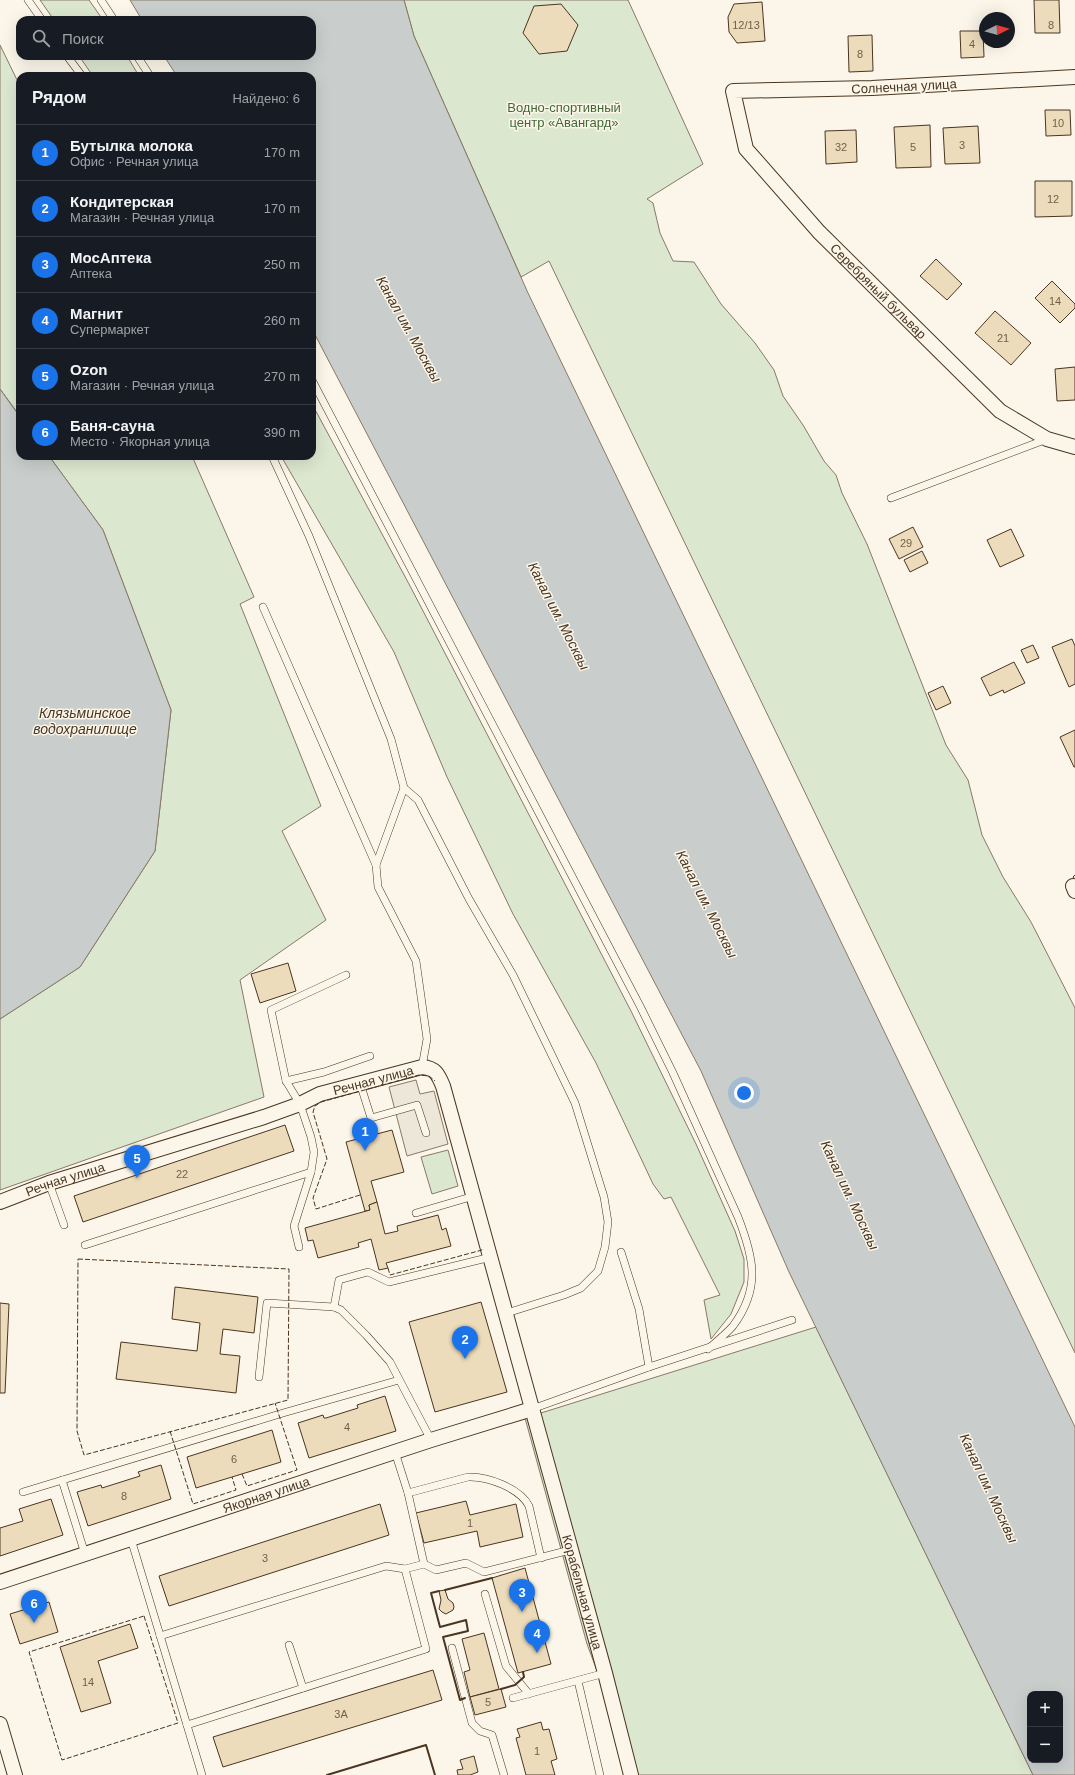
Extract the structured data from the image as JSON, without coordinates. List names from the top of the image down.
{
  "streets": {
    "street": [
      "Солнечная улица",
      "Серебряный бульвар",
      "Речная улица",
      "Якорная улица",
      "Корабельная улица"
    ]
  },
  "crossings": [
    ["Солнечная улица", "Серебряный бульвар"],
    ["Речная улица", "Якорная улица"],
    ["Речная улица", "Корабельная улица"],
    ["Якорная улица", "Корабельная улица"]
  ],
  "water": ["Канал им. Москвы", "Клязьминское водохранилище"],
  "parks": ["Водно-спортивный центр «Авангард»"],
  "house_numbers": [
    "12/13",
    "8",
    "4",
    "8",
    "10",
    "3",
    "32",
    "5",
    "12",
    "14",
    "21",
    "29",
    "22",
    "4",
    "6",
    "8",
    "1",
    "3",
    "14",
    "5",
    "3А",
    "1"
  ],
  "north": "right",
  "page": {
    "search": "Поиск",
    "heading": ["Рядом", "Найдено: 6"],
    "list": [
      {
        "mark": "1",
        "name": "Бутылка молока",
        "note": "Офис · Речная улица",
        "value": "170 m"
      },
      {
        "mark": "2",
        "name": "Кондитерская",
        "note": "Магазин · Речная улица",
        "value": "170 m"
      },
      {
        "mark": "3",
        "name": "МосАптека",
        "note": "Аптека",
        "value": "250 m"
      },
      {
        "mark": "4",
        "name": "Магнит",
        "note": "Супермаркет",
        "value": "260 m"
      },
      {
        "mark": "5",
        "name": "Ozon",
        "note": "Магазин · Речная улица",
        "value": "270 m"
      },
      {
        "mark": "6",
        "name": "Баня-сауна",
        "note": "Место · Якорная улица",
        "value": "390 m"
      }
    ],
    "pins": [
      "1",
      "5",
      "2",
      "3",
      "6",
      "4"
    ],
    "map_buttons": ["+", "−"]
  }
}
